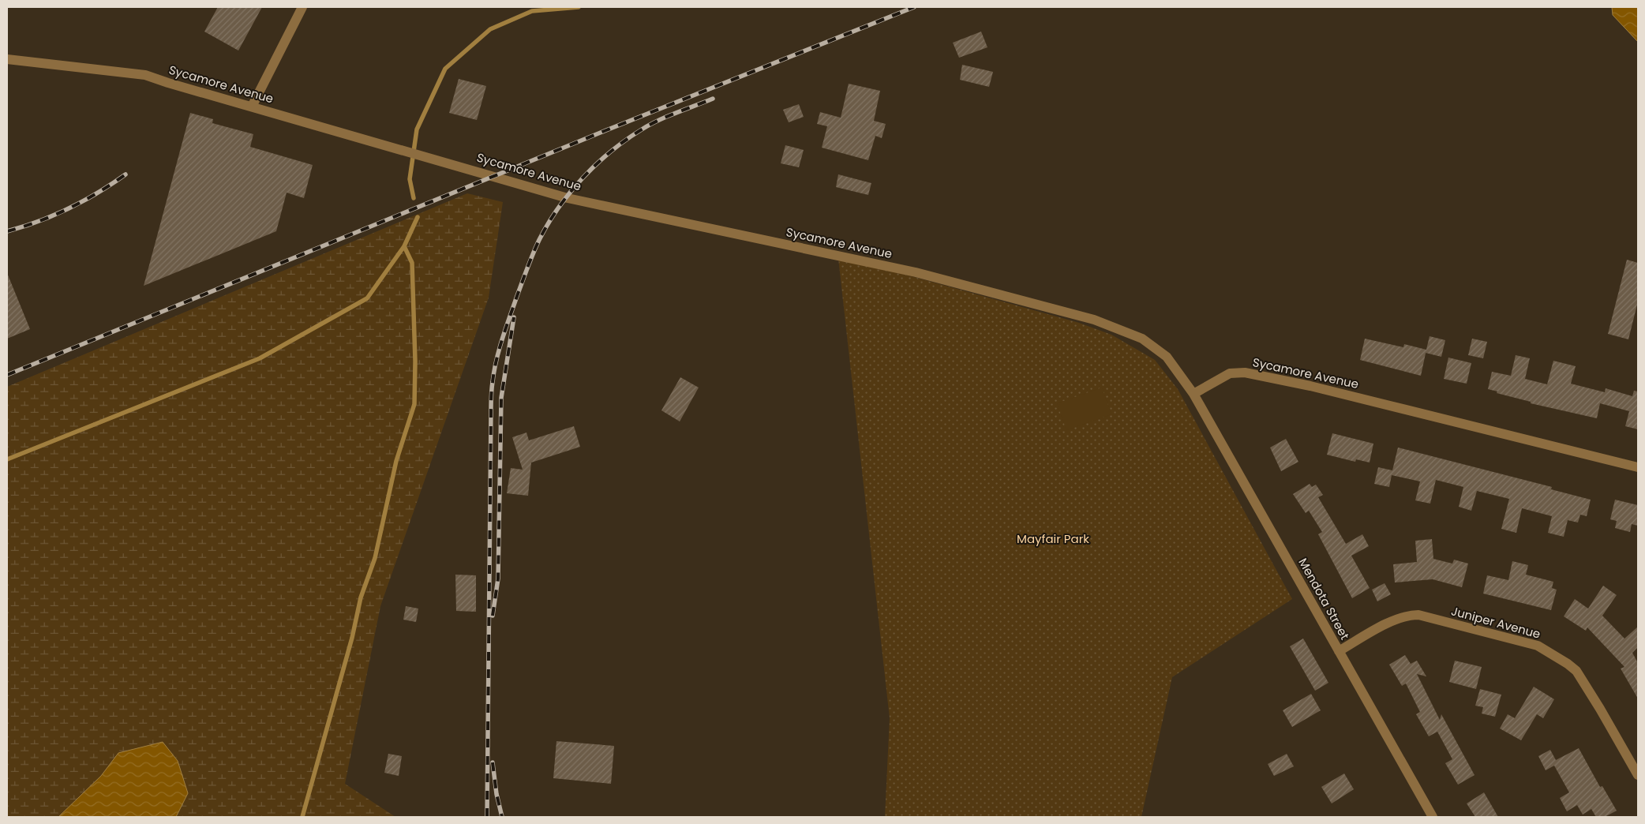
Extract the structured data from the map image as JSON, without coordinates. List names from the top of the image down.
{
  "streets": {
    "street": ["Sycamore Avenue", "Mendota Street", "Juniper Avenue"]
  },
  "crossings": [
    ["Sycamore Avenue", "Mendota Street"],
    ["Mendota Street", "Juniper Avenue"]
  ],
  "parks": ["Mayfair Park"]
}
